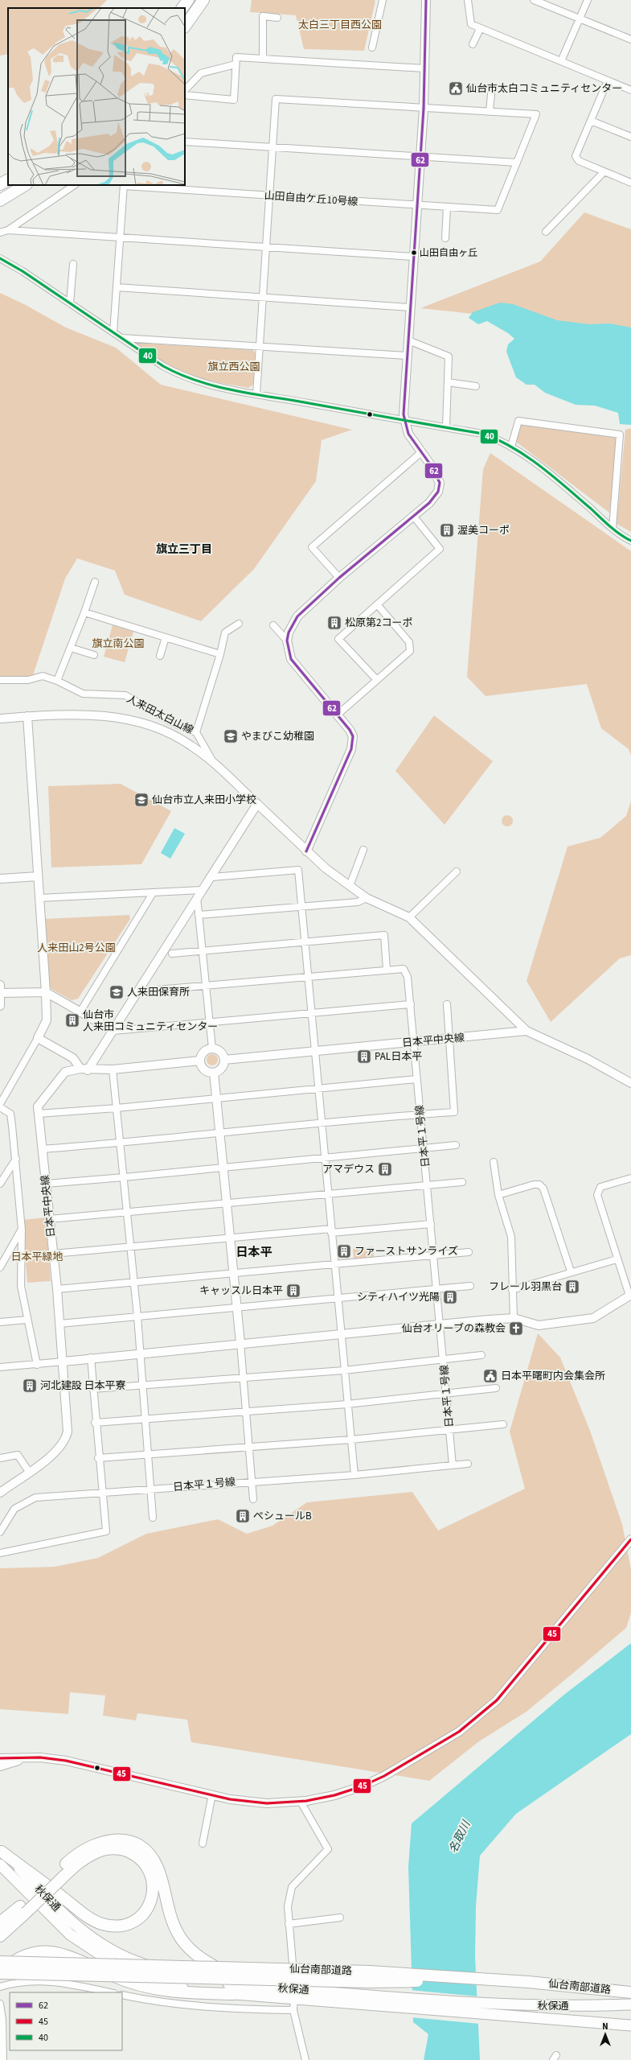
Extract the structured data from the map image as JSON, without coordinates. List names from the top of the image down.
{
  "streets": {
    "highway": ["秋保通", "仙台南部道路"],
    "street": [
      "山田自由ケ丘10号線",
      "人来田太白山線",
      "日本平中央線",
      "日本平１号線"
    ]
  },
  "crossings": [
    ["日本平中央線", "日本平１号線"]
  ],
  "districts": ["旗立三丁目", "日本平"],
  "water": ["名取川"],
  "parks": [
    "太白三丁目西公園",
    "旗立西公園",
    "旗立南公園",
    "人来田山2号公園",
    "日本平緑地"
  ],
  "places": {
    "public building": ["仙台市太白コミュニティセンター", "日本平曙町内会集会所"],
    "other": ["山田自由ヶ丘"],
    "building": [
      "渥美コーポ",
      "松原第2コーポ",
      "仙台市 人来田コミュニティセンター",
      "PAL日本平",
      "アマデウス",
      "ファーストサンライズ",
      "フレール羽黒台",
      "キャッスル日本平",
      "シティハイツ光陽",
      "河北建設 日本平寮",
      "ぺシュールB"
    ],
    "school or university": ["やまびこ幼稚園", "仙台市立人来田小学校", "人来田保育所"],
    "church": ["仙台オリーブの森教会"]
  },
  "lines": ["transit line 62", "transit line 40", "transit line 45"],
  "legend": ["62", "45", "40"],
  "north": "top"
}
